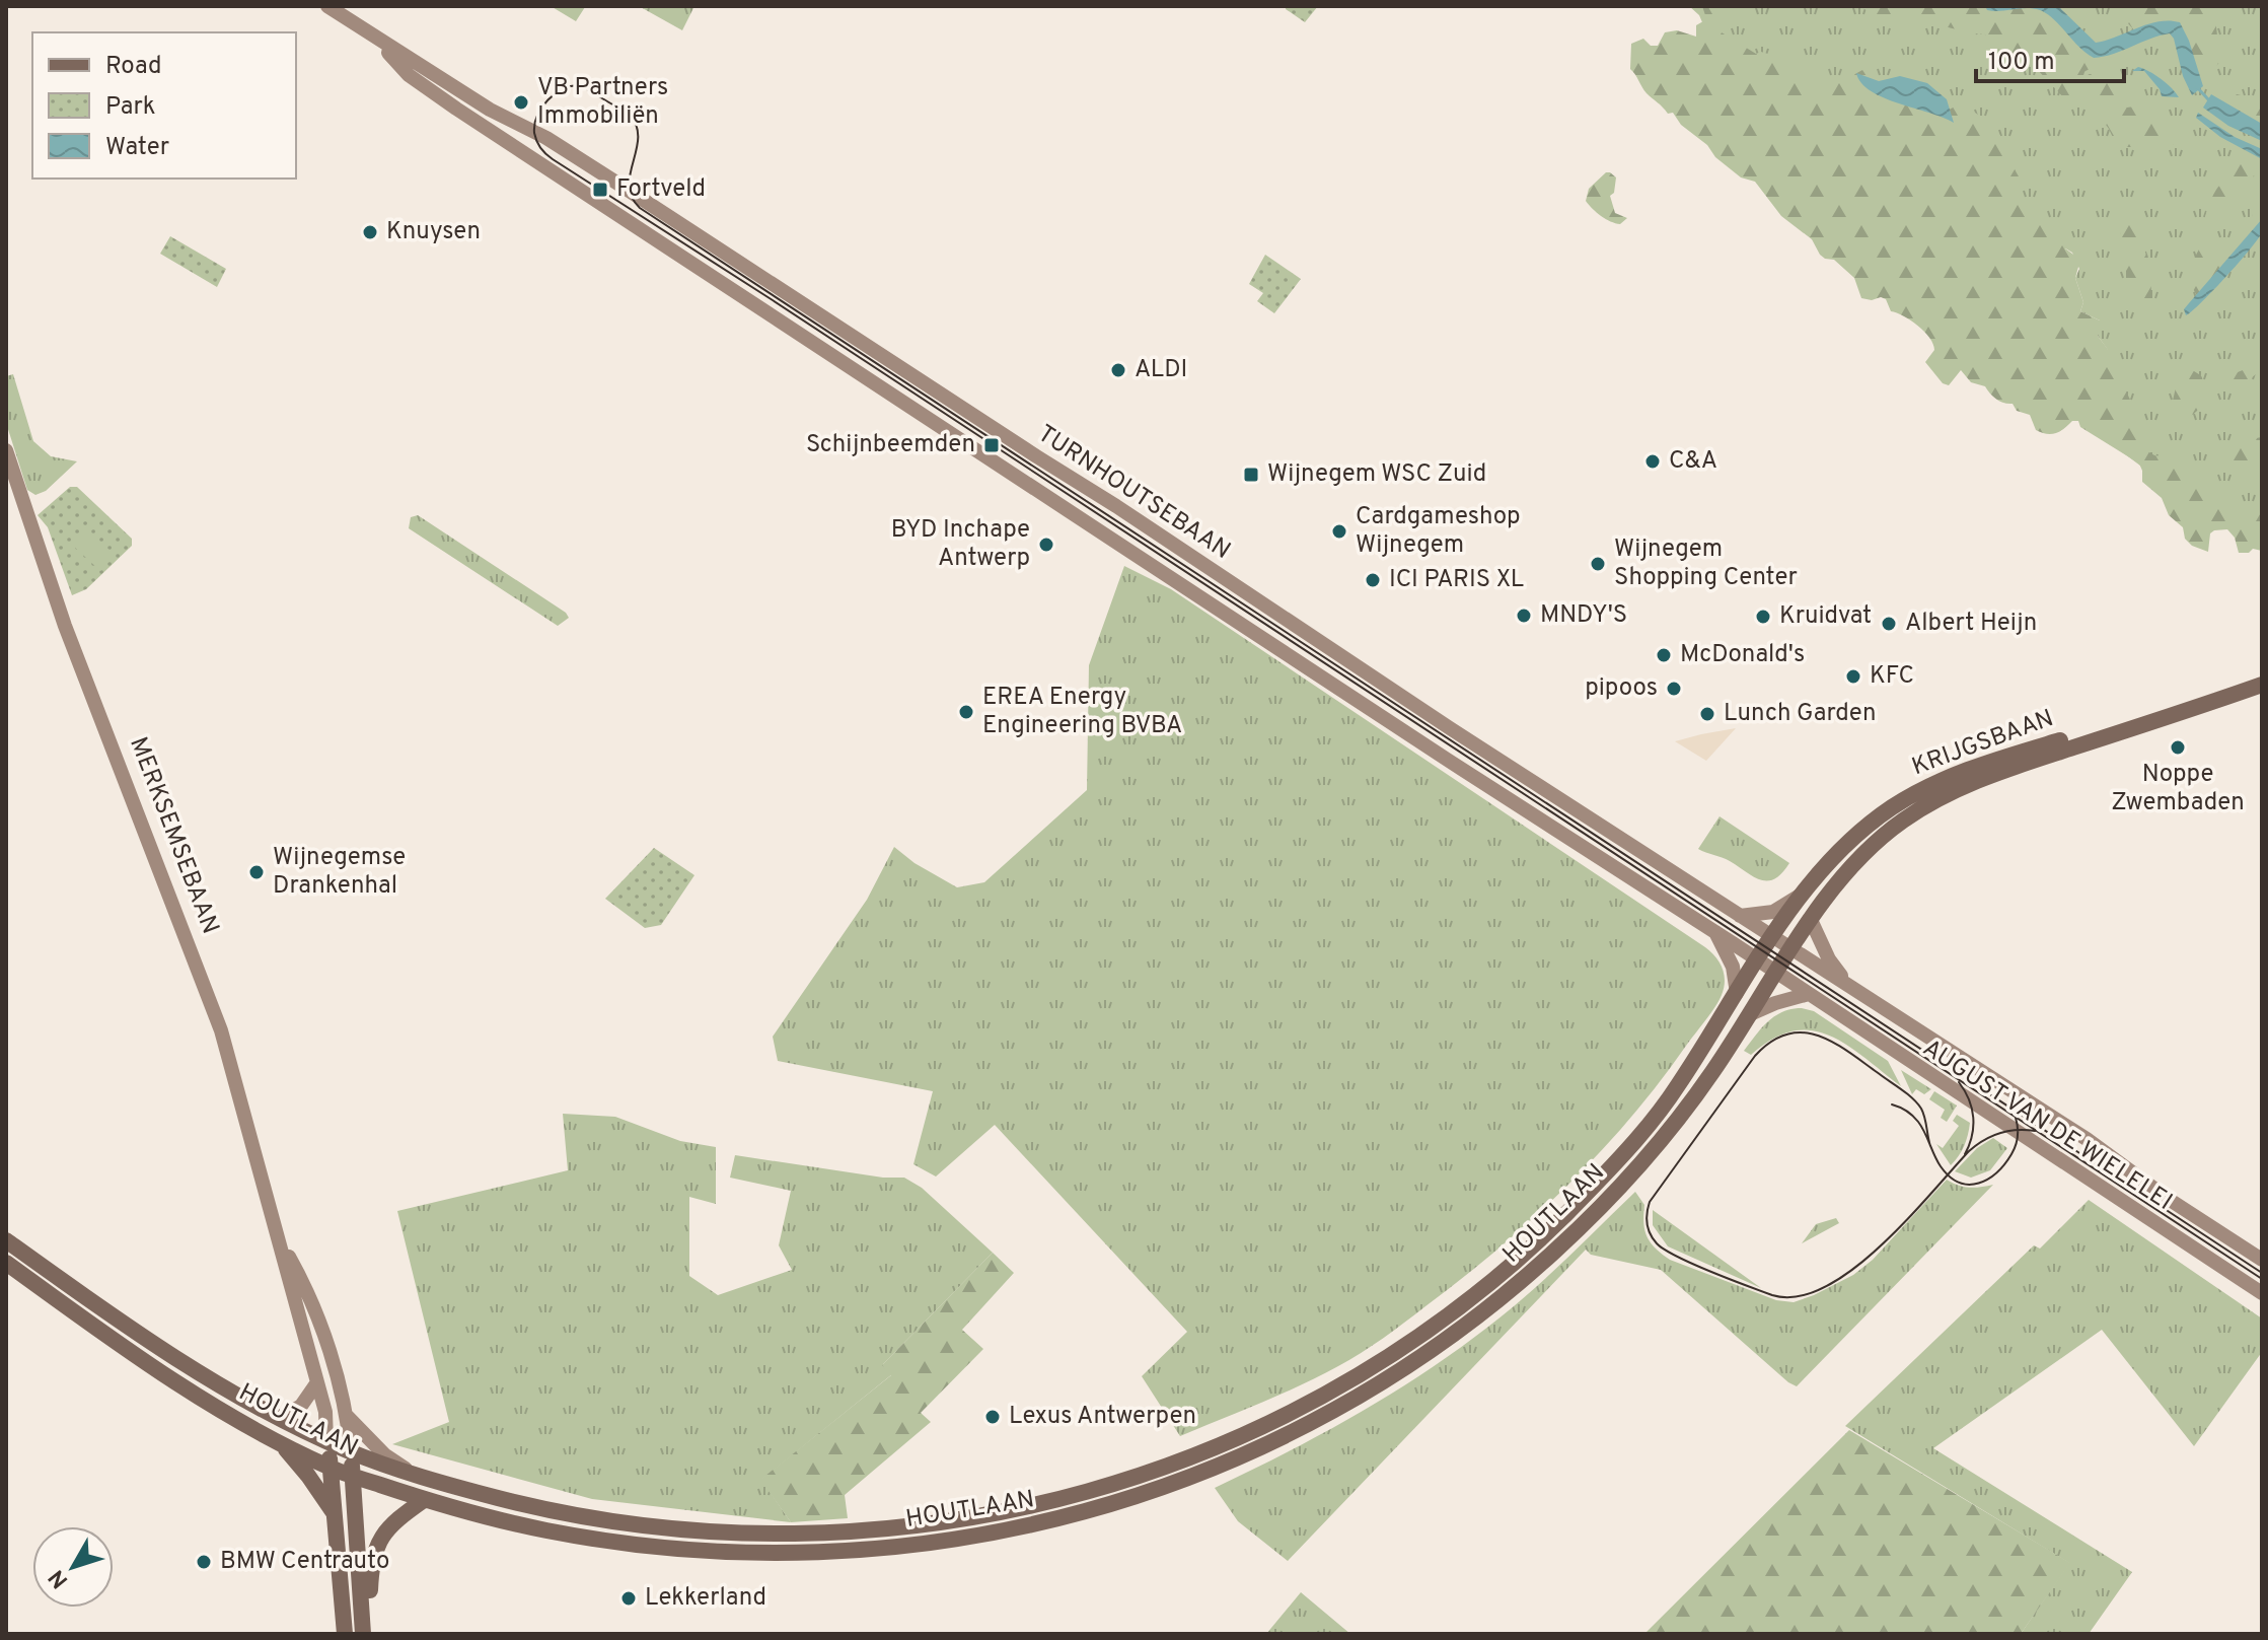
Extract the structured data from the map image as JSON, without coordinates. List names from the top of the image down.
{
  "streets": {
    "main road": [
      "TURNHOUTSEBAAN",
      "KRIJGSBAAN",
      "MERKSEMSEBAAN",
      "AUGUST VAN DE WIELELEI",
      "HOUTLAAN"
    ]
  },
  "crossings": [
    ["TURNHOUTSEBAAN", "KRIJGSBAAN"],
    ["TURNHOUTSEBAAN", "AUGUST VAN DE WIELELEI"],
    ["TURNHOUTSEBAAN", "HOUTLAAN"],
    ["KRIJGSBAAN", "HOUTLAAN"],
    ["MERKSEMSEBAAN", "HOUTLAAN"],
    ["AUGUST VAN DE WIELELEI", "HOUTLAAN"]
  ],
  "places": {
    "other": [
      "VB Partners Immobiliën",
      "Knuysen",
      "ALDI",
      "C&A",
      "Cardgameshop Wijnegem",
      "BYD Inchape Antwerp",
      "Wijnegem Shopping Center",
      "ICI PARIS XL",
      "MNDY'S",
      "Kruidvat",
      "Albert Heijn",
      "McDonald's",
      "KFC",
      "pipoos",
      "EREA Energy Engineering BVBA",
      "Lunch Garden",
      "Noppe Zwembaden",
      "Wijnegemse Drankenhal",
      "Lexus Antwerpen",
      "BMW Centrauto",
      "Lekkerland"
    ],
    "transit": ["Fortveld", "Schijnbeemden", "Wijnegem WSC Zuid"]
  },
  "legend": ["Road", "Park", "Water"],
  "scale_bar": "100 m",
  "north": "bottom left"
}
